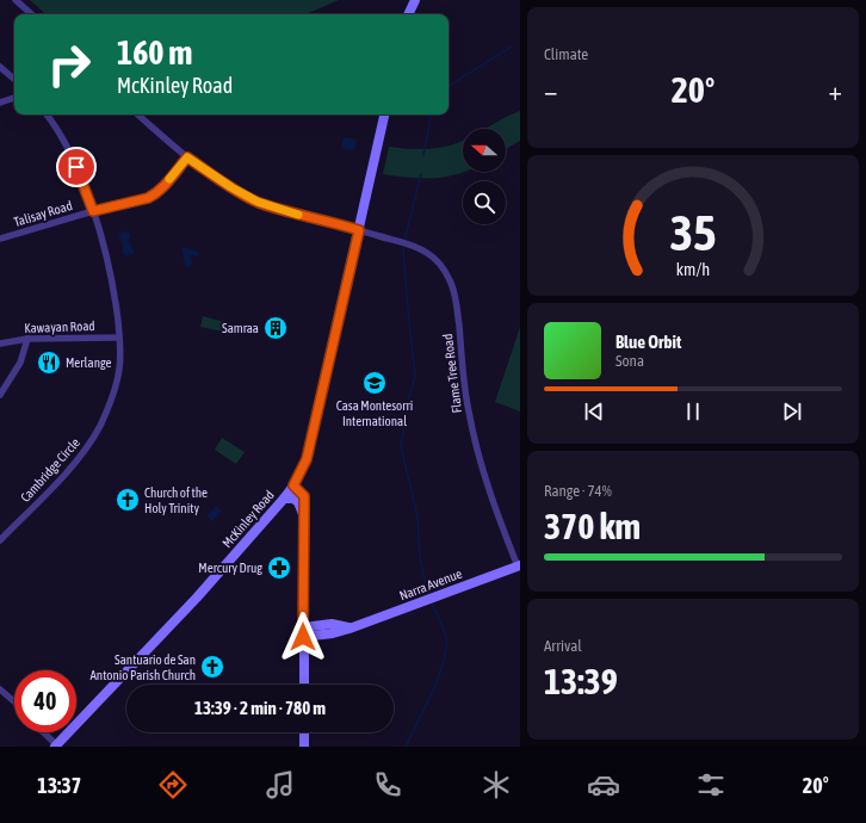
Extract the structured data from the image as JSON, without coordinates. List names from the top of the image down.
{
  "streets": {
    "main road": ["McKinley Road", "Narra Avenue"],
    "street": [
      "Talisay Road",
      "Kawayan Road",
      "Flame Tree Road",
      "Cambridge Circle"
    ]
  },
  "crossings": [
    ["Talisay Road", "Flame Tree Road"],
    ["Talisay Road", "Cambridge Circle"],
    ["Kawayan Road", "Cambridge Circle"],
    ["Flame Tree Road", "McKinley Road"],
    ["Flame Tree Road", "Narra Avenue"]
  ],
  "places": {
    "building": ["Samraa"],
    "restaurant": ["Merlange"],
    "school or university": ["Casa Montesorri International"],
    "church": ["Church of the Holy Trinity", "Santuario de San Antonio Parish Church"],
    "pharmacy": ["Mercury Drug"]
  },
  "north": "left",
  "page": {
    "tile": [
      "Climate",
      ["Range · 74%", "370 km"],
      ["Arrival", "13:39"]
    ],
    "turn": ["160 m", "McKinley Road"],
    "heat": ["−", "20°", "+"],
    "song": ["Blue Orbit", "Sona"],
    "limit": "40",
    "trip": "13:39 · 2 min · 780 m",
    "tabs": ["13:37", "20°"],
    "gauge": ["35", "km/h"]
  }
}
